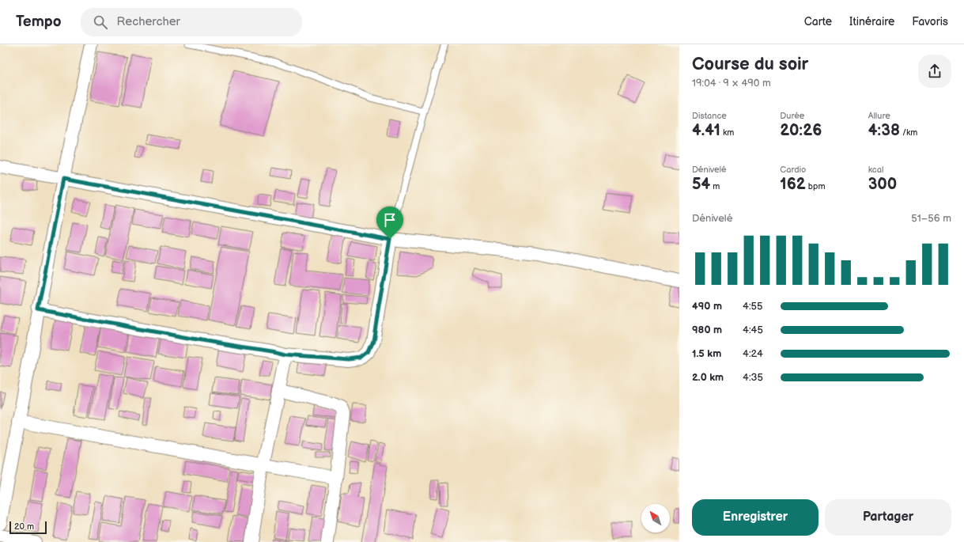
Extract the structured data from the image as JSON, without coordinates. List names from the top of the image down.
{
  "scale_bar": "20 m",
  "north": "top left",
  "page": {
    "header": "Tempo",
    "search": "Rechercher",
    "nav": ["Carte", "Itinéraire", "Favoris"],
    "heading": ["Course du soir", "19:04 · 9 × 490 m"],
    "stats": [
      ["Distance", "4.41 km"],
      ["Durée", "20:26"],
      ["Allure", "4:38 /km"],
      ["Dénivelé", "54 m"],
      ["Cardio", "162 bpm"],
      ["kcal", "300"]
    ],
    "chart": ["Dénivelé", "51–56 m"],
    "list": [
      {
        "name": "490 m",
        "note": "4:55"
      },
      {
        "name": "980 m",
        "note": "4:45"
      },
      {
        "name": "1.5 km",
        "note": "4:24"
      },
      {
        "name": "2.0 km",
        "note": "4:35"
      }
    ],
    "buttons": ["Enregistrer", "Partager"],
    "scale": "20 m"
  }
}
